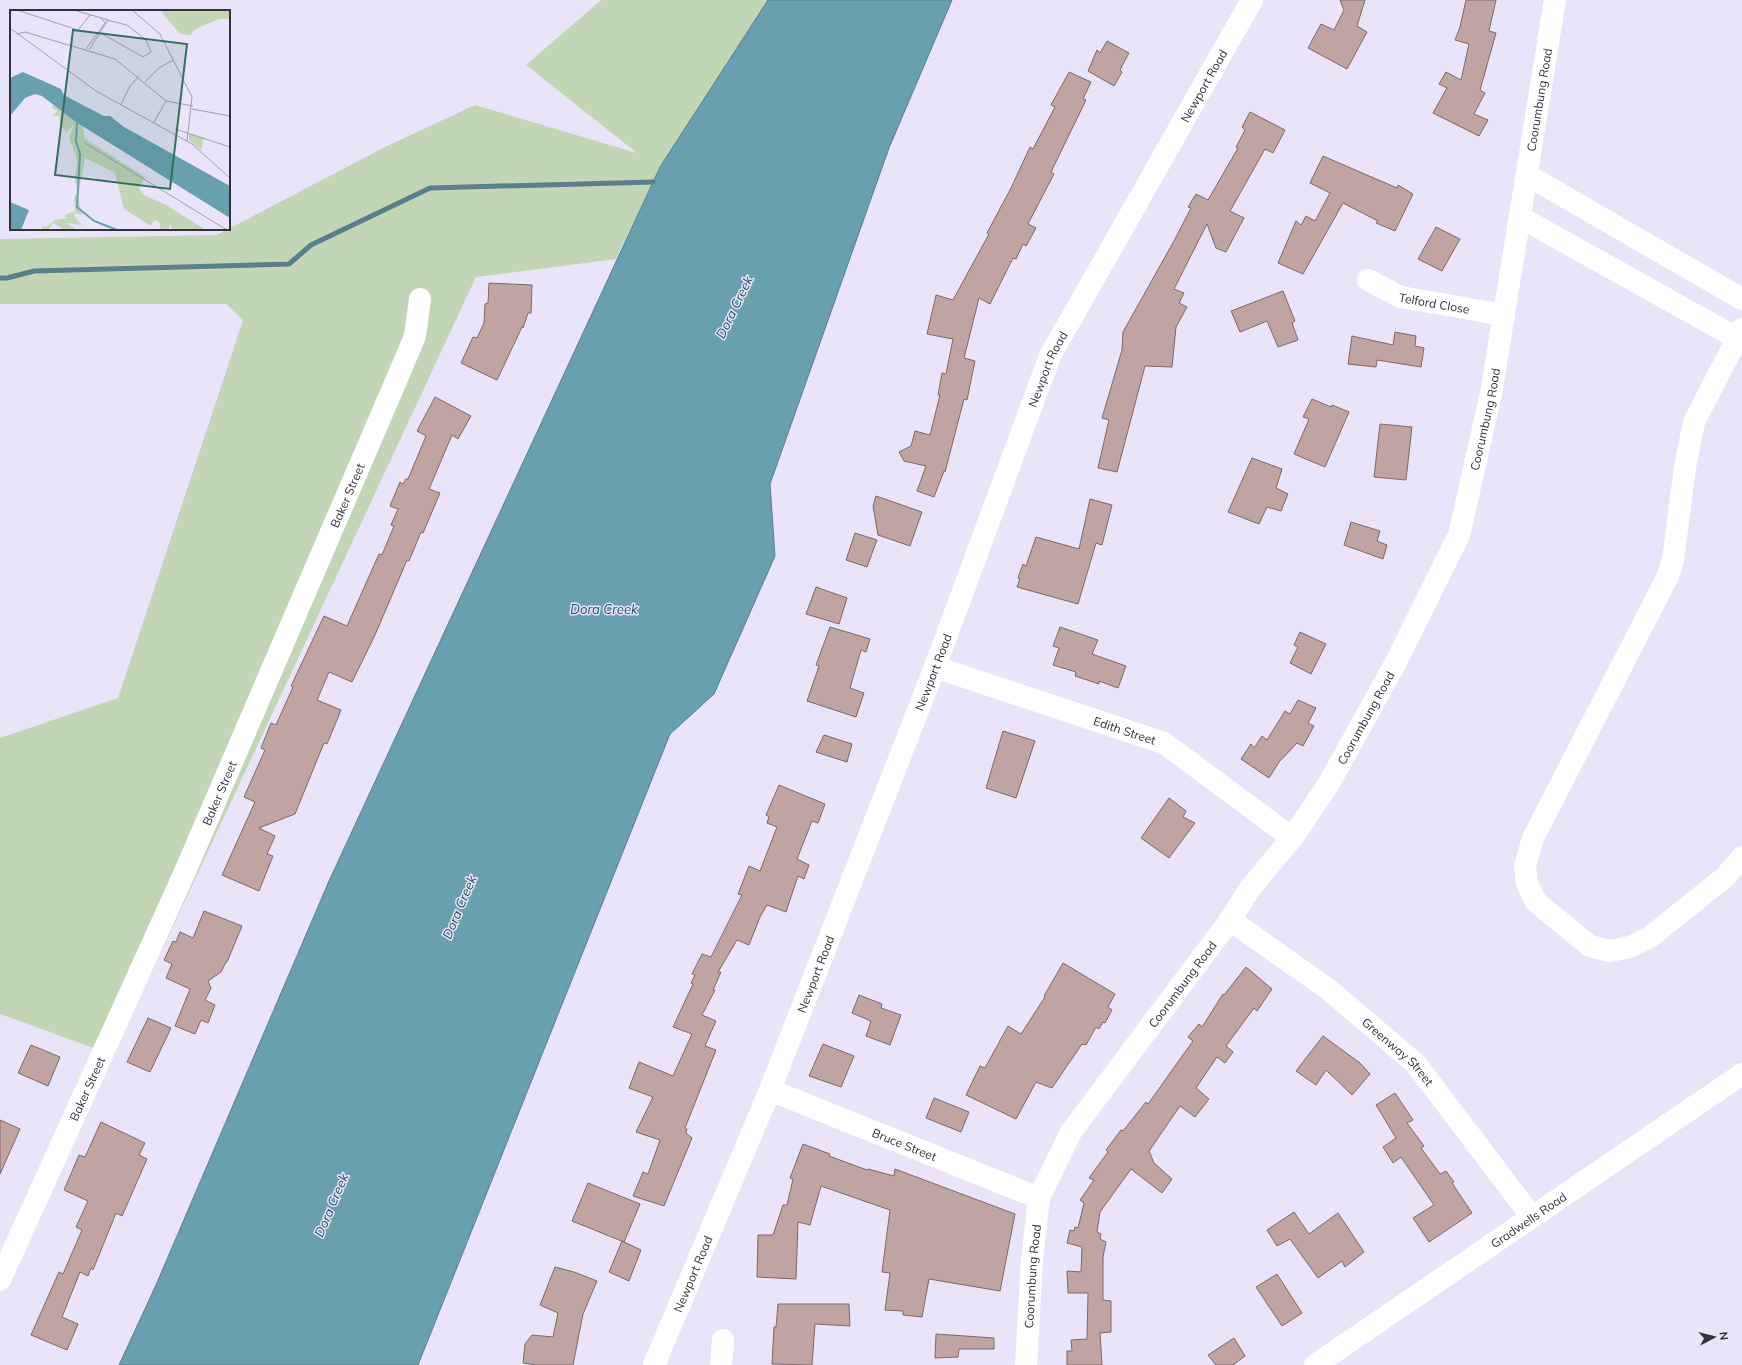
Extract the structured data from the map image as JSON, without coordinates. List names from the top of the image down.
{
  "streets": {
    "street": [
      "Newport Road",
      "Coorumbung Road",
      "Telford Close",
      "Baker Street",
      "Edith Street",
      "Greenway Street",
      "Bruce Street",
      "Gradwells Road"
    ]
  },
  "crossings": [
    ["Newport Road", "Edith Street"],
    ["Newport Road", "Bruce Street"],
    ["Coorumbung Road", "Telford Close"],
    ["Coorumbung Road", "Edith Street"],
    ["Coorumbung Road", "Greenway Street"],
    ["Coorumbung Road", "Bruce Street"],
    ["Greenway Street", "Gradwells Road"]
  ],
  "water": ["Dora Creek"],
  "north": "right"
}
